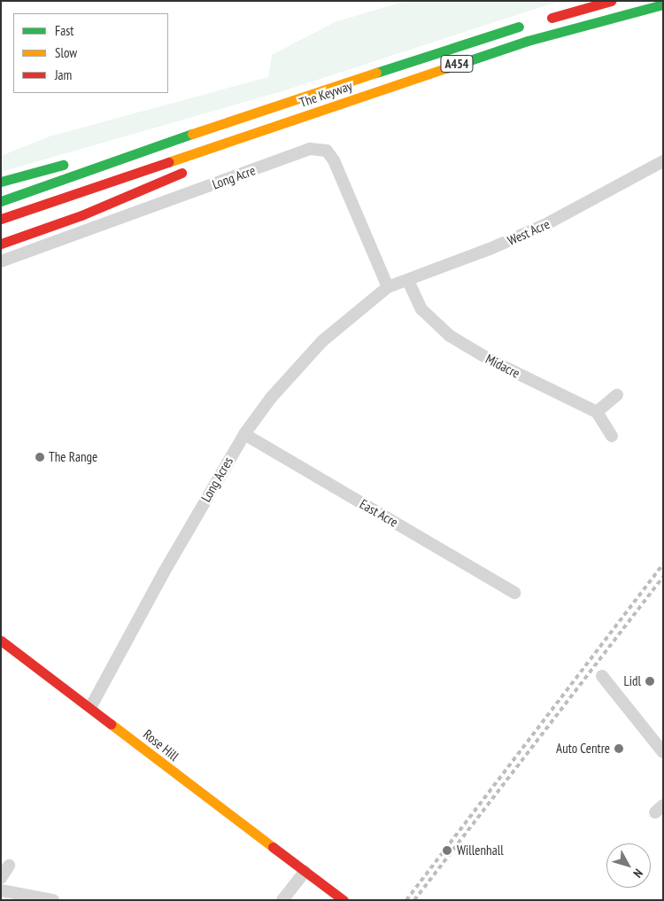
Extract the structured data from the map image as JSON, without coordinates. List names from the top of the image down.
{
  "streets": {
    "main road": ["A454", "The Keyway", "Rose Hill"],
    "street": [
      "Long Acre",
      "West Acre",
      "Midacre",
      "Long Acres",
      "East Acre"
    ]
  },
  "crossings": [
    ["Long Acre", "West Acre"],
    ["Long Acre", "Long Acres"],
    ["West Acre", "Midacre"],
    ["West Acre", "Long Acres"],
    ["Long Acres", "East Acre"],
    ["Long Acres", "Rose Hill"]
  ],
  "places": [
    "The Range",
    "Lidl",
    "Auto Centre",
    "Willenhall"
  ],
  "legend": ["Fast", "Slow", "Jam"],
  "north": "bottom right"
}
